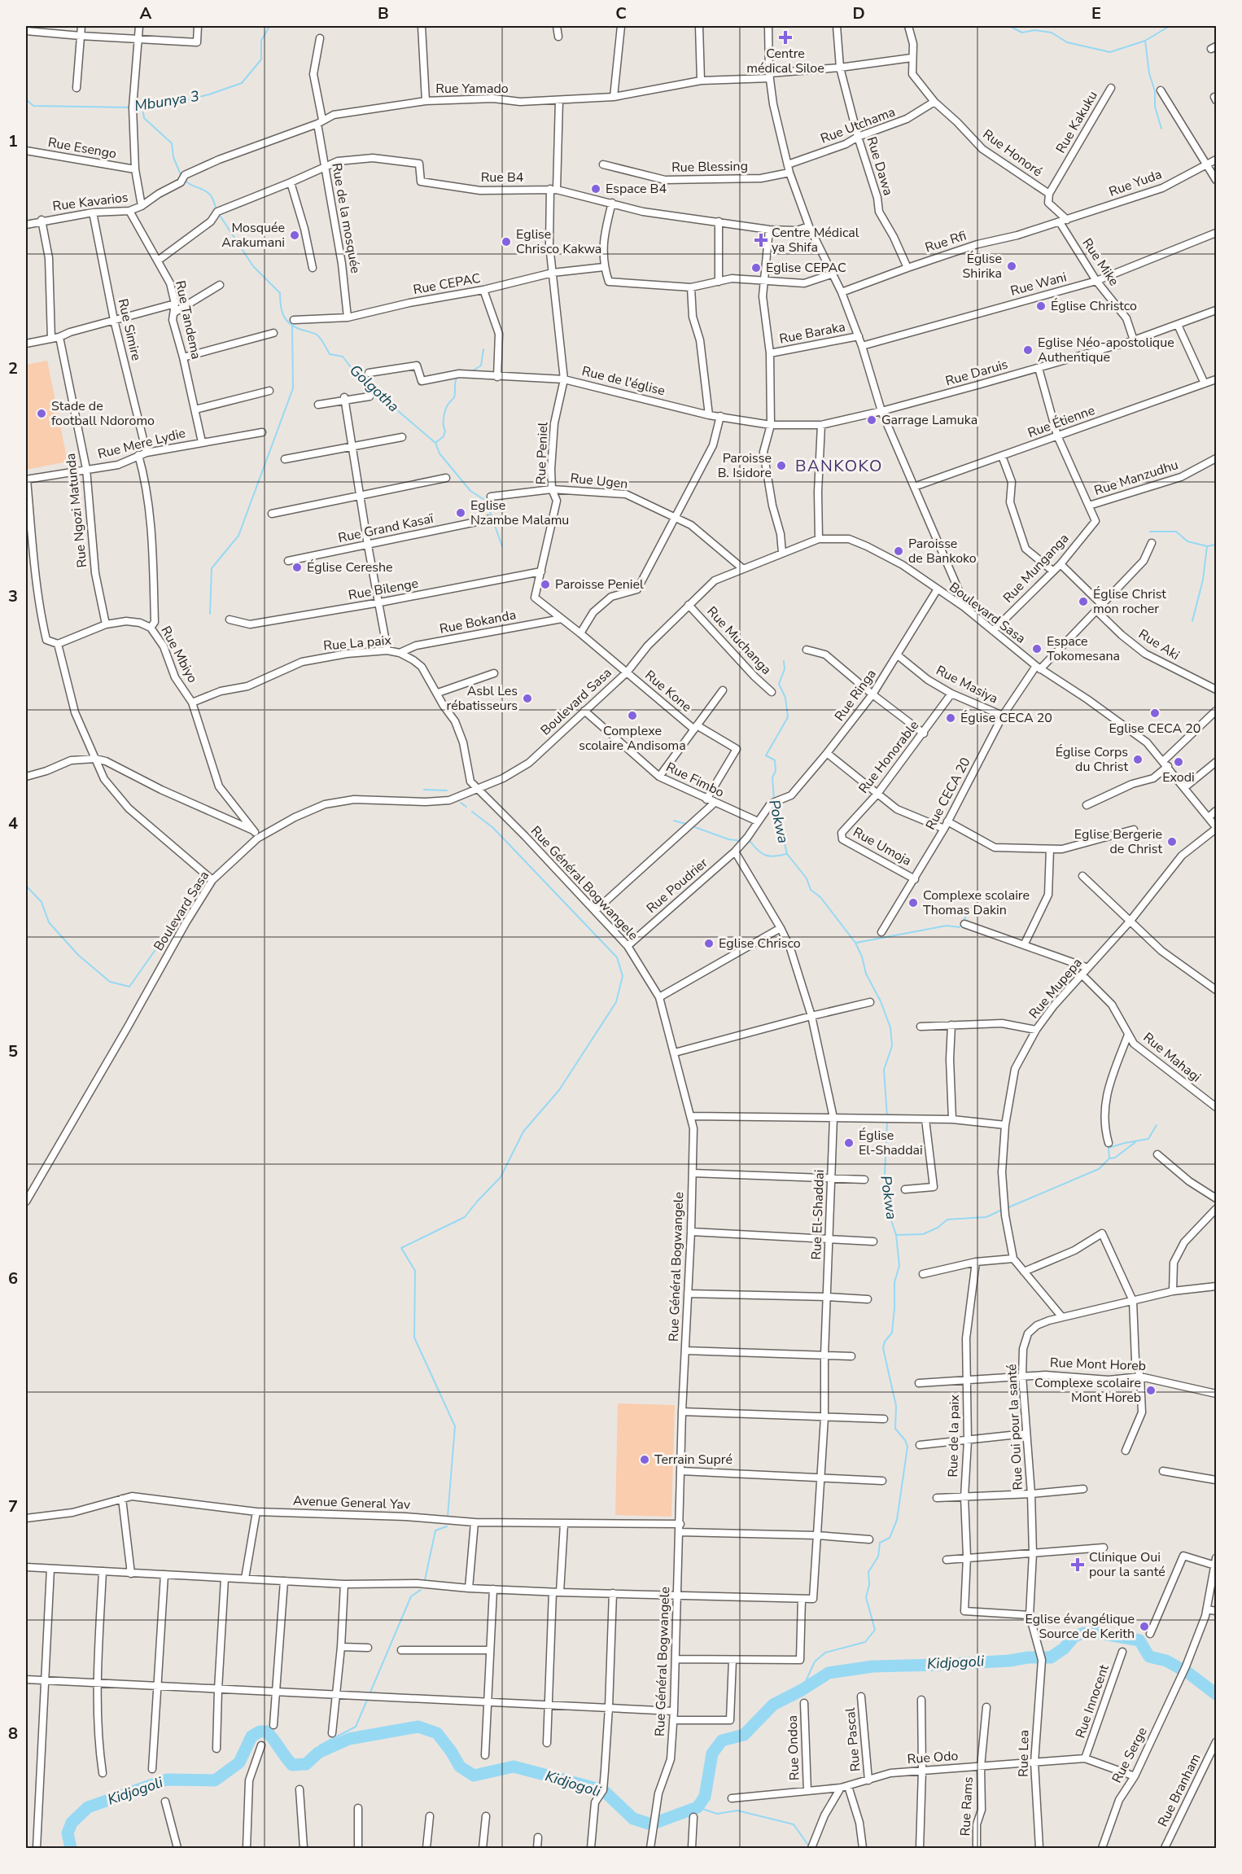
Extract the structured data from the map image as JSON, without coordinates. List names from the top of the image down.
{
  "streets": {
    "street": [
      "Rue Yamado",
      "Rue Kakuku",
      "Rue Utchama",
      "Rue Esengo",
      "Rue Honoré",
      "Rue Dawa",
      "Rue Blessing",
      "Rue B4",
      "Rue Yuda",
      "Rue Kavarios",
      "Rue de la mosquée",
      "Rue Rfi",
      "Rue Mike",
      "Rue CEPAC",
      "Rue Wani",
      "Rue Tandema",
      "Rue Simire",
      "Rue Baraka",
      "Rue Daruis",
      "Rue de l'église",
      "Rue Étienne",
      "Rue Mere Lydie",
      "Rue Peniel",
      "Rue Manzudhu",
      "Rue Ugen",
      "Rue Ngozi Matunda",
      "Rue Grand Kasaï",
      "Rue Munganga",
      "Rue Bilenge",
      "Boulevard Sasa",
      "Rue Bokanda",
      "Rue Muchanga",
      "Rue La paix",
      "Rue Aki",
      "Rue Mbiyo",
      "Rue Masiya",
      "Rue Kone",
      "Rue Ringa",
      "Rue Honorable",
      "Rue Fimbo",
      "Rue CECA 20",
      "Rue Umoja",
      "Rue Général Bogwangele",
      "Rue Poudrier",
      "Rue Mupepa",
      "Rue Mahagi",
      "Rue El-Shaddai",
      "Rue Mont Horeb",
      "Rue Oui pour la santé",
      "Rue de la paix",
      "Avenue General Yav",
      "Rue Innocent",
      "Rue Pascal",
      "Rue Ondoa",
      "Rue Lea",
      "Rue Serge",
      "Rue Odo",
      "Rue Branham",
      "Rue Rams"
    ]
  },
  "crossings": [
    ["Rue Yamado", "Rue Honoré"],
    ["Rue Yamado", "Rue Dawa"],
    ["Rue Yamado", "Rue Kavarios"],
    ["Rue Yamado", "Rue de la mosquée"],
    ["Rue Yamado", "Rue Peniel"],
    ["Rue Kakuku", "Rue Honoré"],
    ["Rue Utchama", "Rue Honoré"],
    ["Rue Utchama", "Rue Dawa"],
    ["Rue Honoré", "Rue Yuda"],
    ["Rue Honoré", "Rue Rfi"],
    ["Rue Honoré", "Rue Mike"],
    ["Rue Dawa", "Rue Rfi"],
    ["Rue B4", "Rue de la mosquée"],
    ["Rue B4", "Rue Tandema"],
    ["Rue B4", "Rue Baraka"],
    ["Rue B4", "Rue Peniel"],
    ["Rue Yuda", "Rue Rfi"],
    ["Rue Yuda", "Rue Mike"],
    ["Rue Kavarios", "Rue Tandema"],
    ["Rue Kavarios", "Rue Simire"],
    ["Rue de la mosquée", "Rue CEPAC"],
    ["Rue Rfi", "Rue Mike"],
    ["Rue Mike", "Rue Wani"],
    ["Rue Mike", "Rue Daruis"],
    ["Rue CEPAC", "Rue Peniel"],
    ["Rue Tandema", "Rue Mere Lydie"],
    ["Rue Simire", "Rue Mere Lydie"],
    ["Rue Baraka", "Rue de l'église"],
    ["Rue Baraka", "Boulevard Sasa"],
    ["Rue Daruis", "Rue de l'église"],
    ["Rue de l'église", "Rue Peniel"],
    ["Rue Mere Lydie", "Rue Ngozi Matunda"],
    ["Rue Peniel", "Rue Ugen"],
    ["Rue Peniel", "Rue Bilenge"],
    ["Rue Peniel", "Boulevard Sasa"],
    ["Rue Peniel", "Rue Bokanda"],
    ["Rue Peniel", "Rue Kone"],
    ["Rue Manzudhu", "Rue Munganga"],
    ["Rue Ugen", "Boulevard Sasa"],
    ["Rue Ngozi Matunda", "Rue Mbiyo"],
    ["Rue Munganga", "Boulevard Sasa"],
    ["Boulevard Sasa", "Rue Muchanga"],
    ["Boulevard Sasa", "Rue La paix"],
    ["Boulevard Sasa", "Rue Mbiyo"],
    ["Boulevard Sasa", "Rue Kone"],
    ["Boulevard Sasa", "Rue Ringa"],
    ["Boulevard Sasa", "Rue Fimbo"],
    ["Boulevard Sasa", "Rue CECA 20"],
    ["Boulevard Sasa", "Rue Général Bogwangele"],
    ["Boulevard Sasa", "Rue Mupepa"],
    ["Rue Bokanda", "Rue La paix"],
    ["Rue La paix", "Rue Mbiyo"],
    ["Rue La paix", "Rue Général Bogwangele"],
    ["Rue Aki", "Rue CECA 20"],
    ["Rue Masiya", "Rue Ringa"],
    ["Rue Masiya", "Rue Honorable"],
    ["Rue Masiya", "Rue CECA 20"],
    ["Rue Kone", "Rue Fimbo"],
    ["Rue Ringa", "Rue Poudrier"],
    ["Rue Honorable", "Rue Umoja"],
    ["Rue Fimbo", "Rue Poudrier"],
    ["Rue CECA 20", "Rue Umoja"],
    ["Rue Général Bogwangele", "Rue Poudrier"],
    ["Rue Général Bogwangele", "Avenue General Yav"],
    ["Rue Poudrier", "Rue El-Shaddai"],
    ["Rue Mupepa", "Rue Mahagi"],
    ["Rue Mont Horeb", "Rue Oui pour la santé"],
    ["Rue Mont Horeb", "Rue de la paix"],
    ["Rue Oui pour la santé", "Rue de la paix"],
    ["Rue Oui pour la santé", "Rue Lea"],
    ["Rue Innocent", "Rue Odo"],
    ["Rue Pascal", "Rue Odo"],
    ["Rue Ondoa", "Rue Odo"],
    ["Rue Lea", "Rue Odo"],
    ["Rue Serge", "Rue Odo"],
    ["Rue Odo", "Rue Rams"]
  ],
  "districts": ["BANKOKO"],
  "water": [
    "Mbunya 3",
    "Golgotha",
    "Pokwa",
    "Kidjogoli"
  ],
  "places": {
    "health": ["Centre médical Siloe", "Centre Médical ya Shifa", "Clinique Oui pour la santé"],
    "other": [
      "Espace B4",
      "Mosquée Arakumani",
      "Eglise Chrisco Kakwa",
      "Église Shirika",
      "Eglise CEPAC",
      "Église Christco",
      "Eglise Néo-apostolique Authentique",
      "Stade de football Ndoromo",
      "Garrage Lamuka",
      "Paroisse B. Isidore",
      "Eglise Nzambe Malamu",
      "Paroisse de Bankoko",
      "Église Cereshe",
      "Paroisse Peniel",
      "Église Christ mon rocher",
      "Espace Tokomesana",
      "Asbl Les rébatisseurs",
      "Eglise CECA 20",
      "Complexe scolaire Andisoma",
      "Église CECA 20",
      "Église Corps du Christ",
      "Exodi",
      "Eglise Bergerie de Christ",
      "Complexe scolaire Thomas Dakin",
      "Eglise Chrisco",
      "Église El-Shaddai",
      "Complexe scolaire Mont Horeb",
      "Terrain Supré",
      "Eglise évangélique Source de Kerith"
    ]
  },
  "grid": {
    "columns": [
      "A",
      "B",
      "C",
      "D",
      "E"
    ],
    "rows": [
      "1",
      "2",
      "3",
      "4",
      "5",
      "6",
      "7",
      "8"
    ]
  }
}
